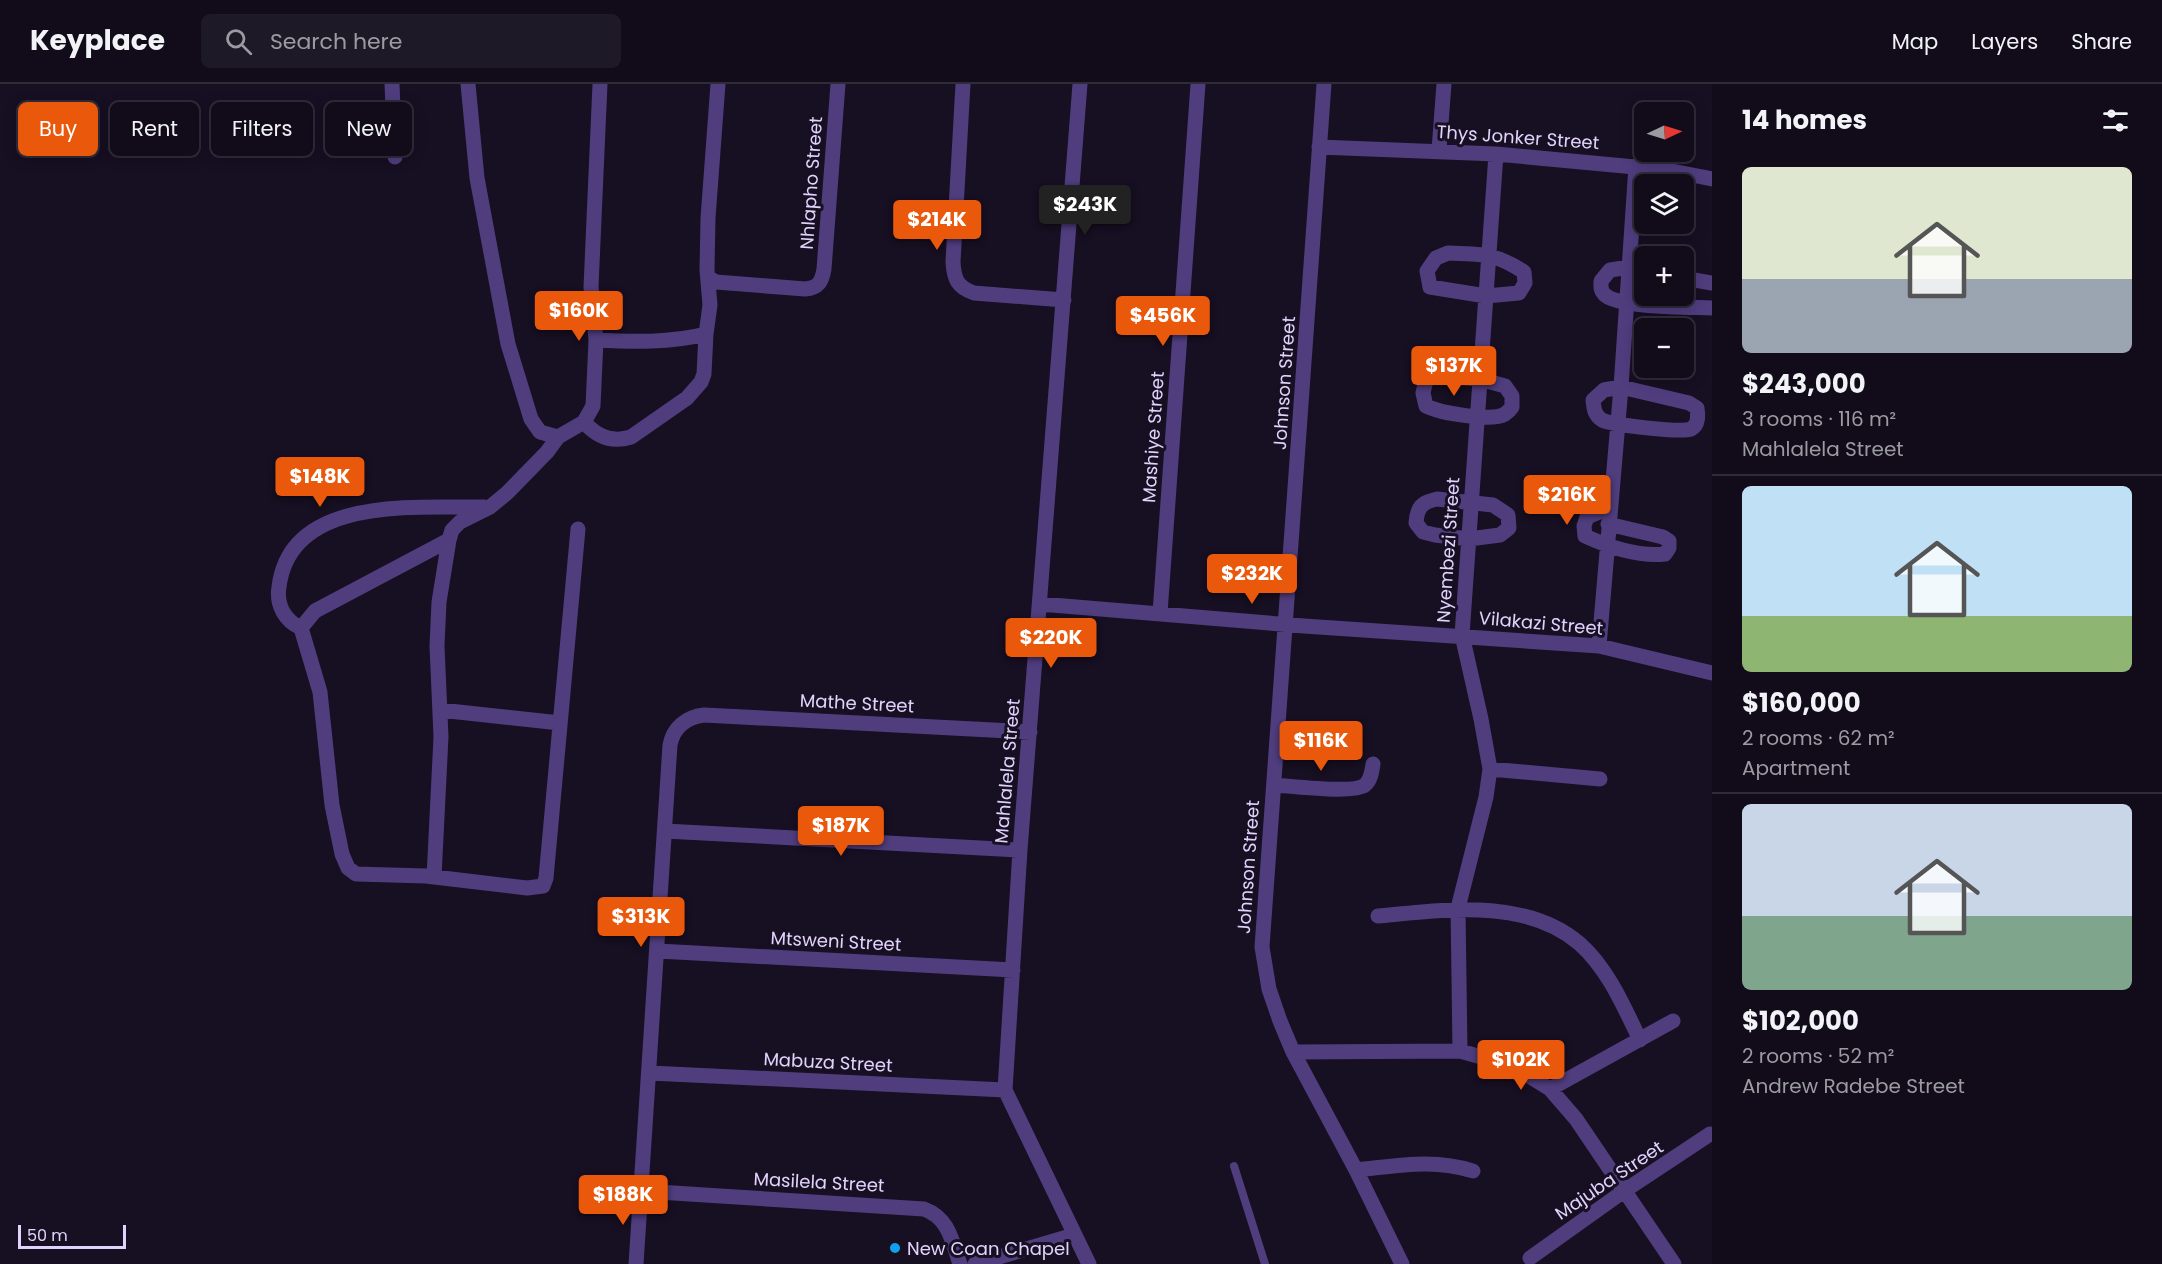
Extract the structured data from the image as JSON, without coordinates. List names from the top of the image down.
{
  "streets": {
    "street": [
      "Thys Jonker Street",
      "Nhlapho Street",
      "Johnson Street",
      "Mashiye Street",
      "Nyembezi Street",
      "Vilakazi Street",
      "Mathe Street",
      "Mahlalela Street",
      "Mtsweni Street",
      "Mabuza Street",
      "Majuba Street",
      "Masilela Street"
    ]
  },
  "crossings": [
    ["Thys Jonker Street", "Johnson Street"],
    ["Thys Jonker Street", "Nyembezi Street"],
    ["Johnson Street", "Vilakazi Street"],
    ["Mashiye Street", "Vilakazi Street"],
    ["Nyembezi Street", "Vilakazi Street"],
    ["Vilakazi Street", "Mahlalela Street"],
    ["Mathe Street", "Mahlalela Street"],
    ["Mahlalela Street", "Mtsweni Street"],
    ["Mahlalela Street", "Mabuza Street"]
  ],
  "places": ["New Coan Chapel"],
  "scale_bar": "50 m",
  "north": "right",
  "page": {
    "header": "Keyplace",
    "search": "Search here",
    "nav": ["Map", "Layers", "Share"],
    "heading": "14 homes",
    "map_buttons": ["+", "−"],
    "chip": [
      "Buy",
      "Rent",
      "Filters",
      "New"
    ],
    "list": [
      {
        "name": "$243,000",
        "note": "3 rooms · 116 m² · Mahlalela Street"
      },
      {
        "name": "$160,000",
        "note": "2 rooms · 62 m² · Apartment"
      },
      {
        "name": "$102,000",
        "note": "2 rooms · 52 m² · Andrew Radebe Street"
      }
    ],
    "price": [
      "$243K",
      "$214K",
      "$160K",
      "$456K",
      "$137K",
      "$148K",
      "$216K",
      "$232K",
      "$220K",
      "$116K",
      "$187K",
      "$313K",
      "$102K",
      "$188K"
    ],
    "scale": "50 m"
  }
}
